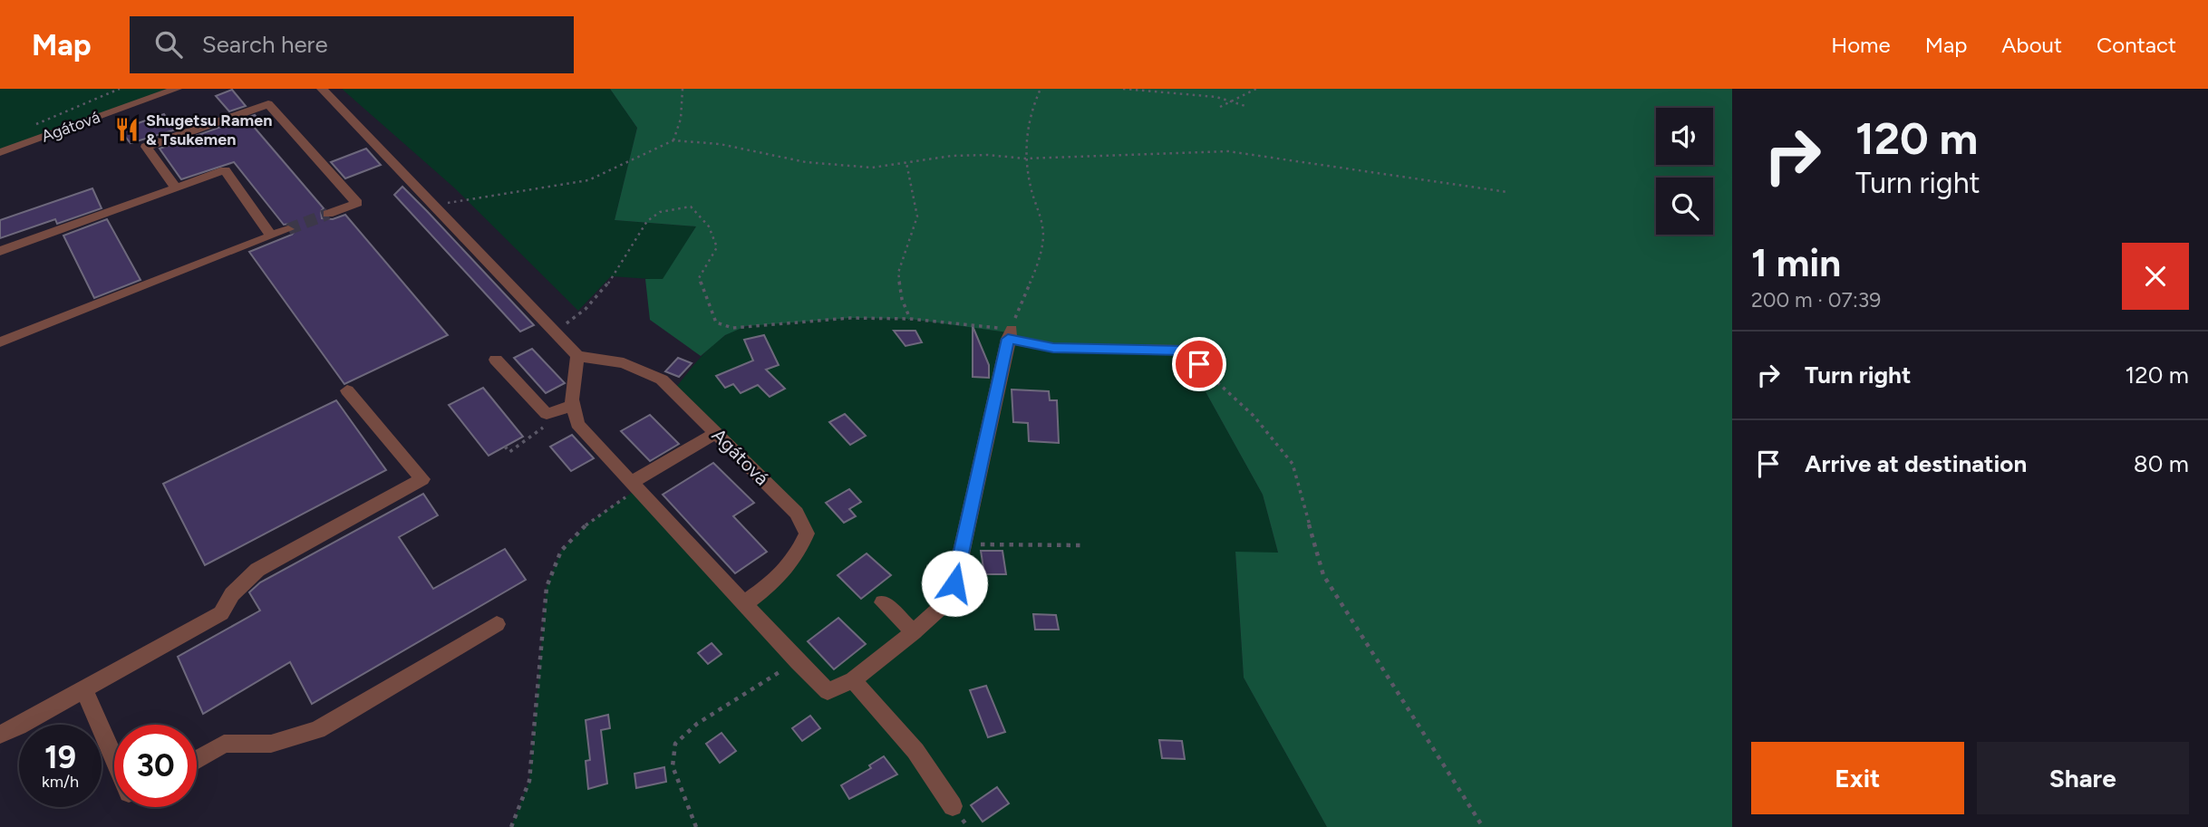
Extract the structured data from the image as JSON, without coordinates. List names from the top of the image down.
{
  "streets": {
    "street": ["Agátová"]
  },
  "places": {
    "restaurant": ["Shugetsu Ramen & Tsukemen"]
  },
  "page": {
    "header": "Map",
    "search": "Search here",
    "nav": [
      "Home",
      "Map",
      "About",
      "Contact"
    ],
    "turn": ["120 m", "Turn right"],
    "heading": ["1 min", "200 m · 07:39"],
    "list": [
      {
        "name": "Turn right",
        "value": "120 m"
      },
      {
        "name": "Arrive at destination",
        "value": "80 m"
      }
    ],
    "speed": "19 km/h",
    "limit": "30",
    "buttons": ["Exit", "Share"]
  }
}
